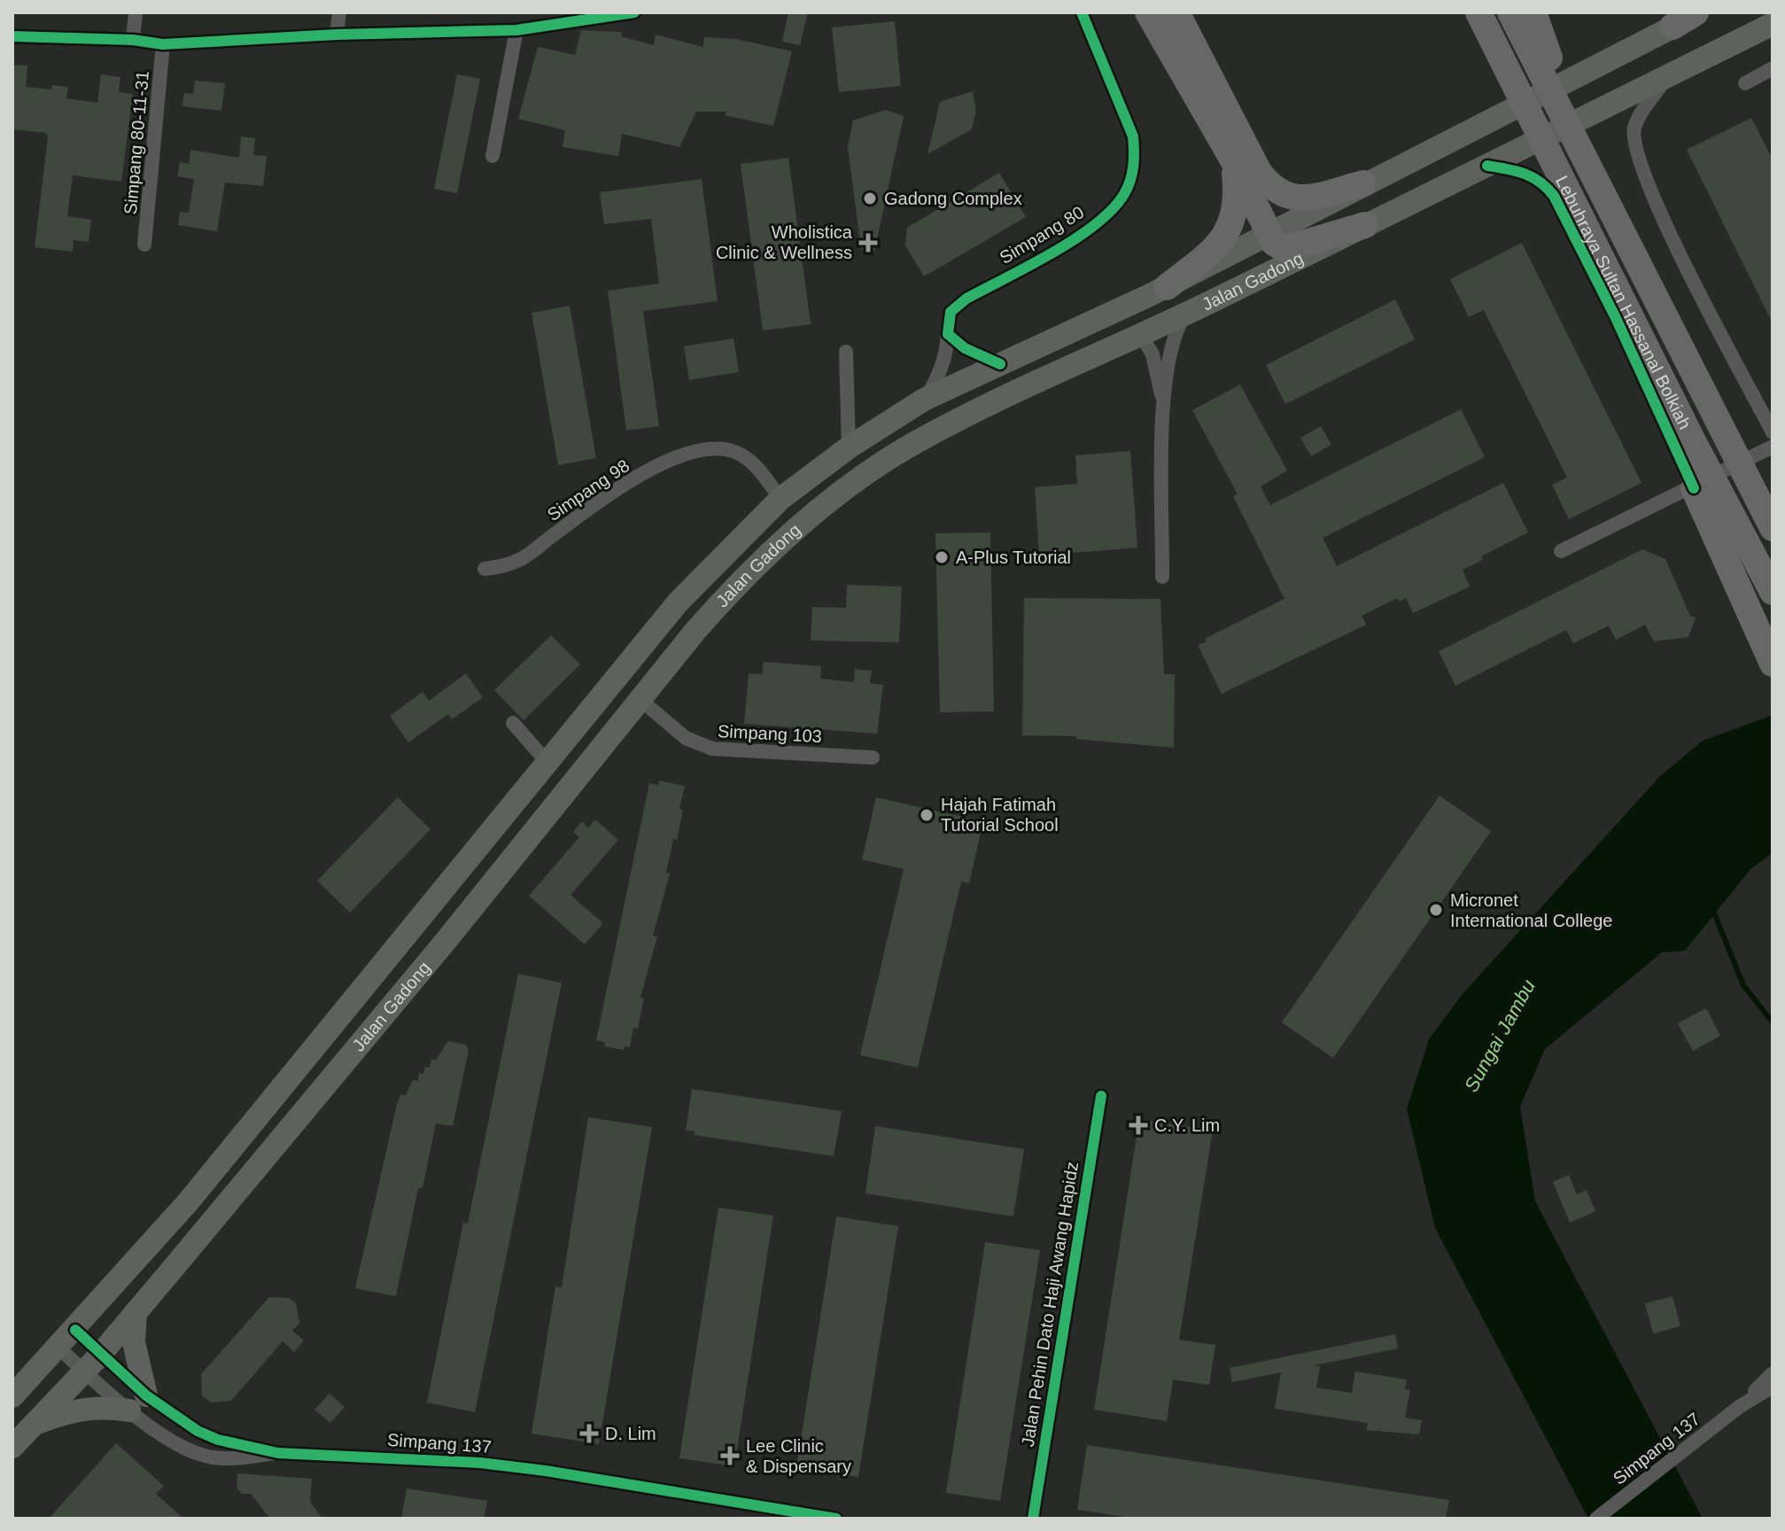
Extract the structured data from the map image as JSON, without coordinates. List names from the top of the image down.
{
  "streets": {
    "highway": ["Lebuhraya Sultan Hassanal Bolkiah"],
    "main road": ["Jalan Gadong"],
    "street": [
      "Simpang 80-11-31",
      "Simpang 80",
      "Simpang 98",
      "Simpang 103",
      "Jalan Pehin Dato Haji Awang Hapidz",
      "Simpang 137"
    ]
  },
  "crossings": [
    ["Simpang 80", "Jalan Gadong"],
    ["Jalan Gadong", "Simpang 98"],
    ["Jalan Gadong", "Simpang 103"],
    ["Jalan Gadong", "Simpang 137"]
  ],
  "water": ["Sungai Jambu"],
  "places": {
    "other": [
      "Gadong Complex",
      "A-Plus Tutorial",
      "Hajah Fatimah Tutorial School",
      "Micronet International College"
    ],
    "health": [
      "Wholistica Clinic & Wellness",
      "C.Y. Lim",
      "D. Lim",
      "Lee Clinic & Dispensary"
    ]
  }
}
